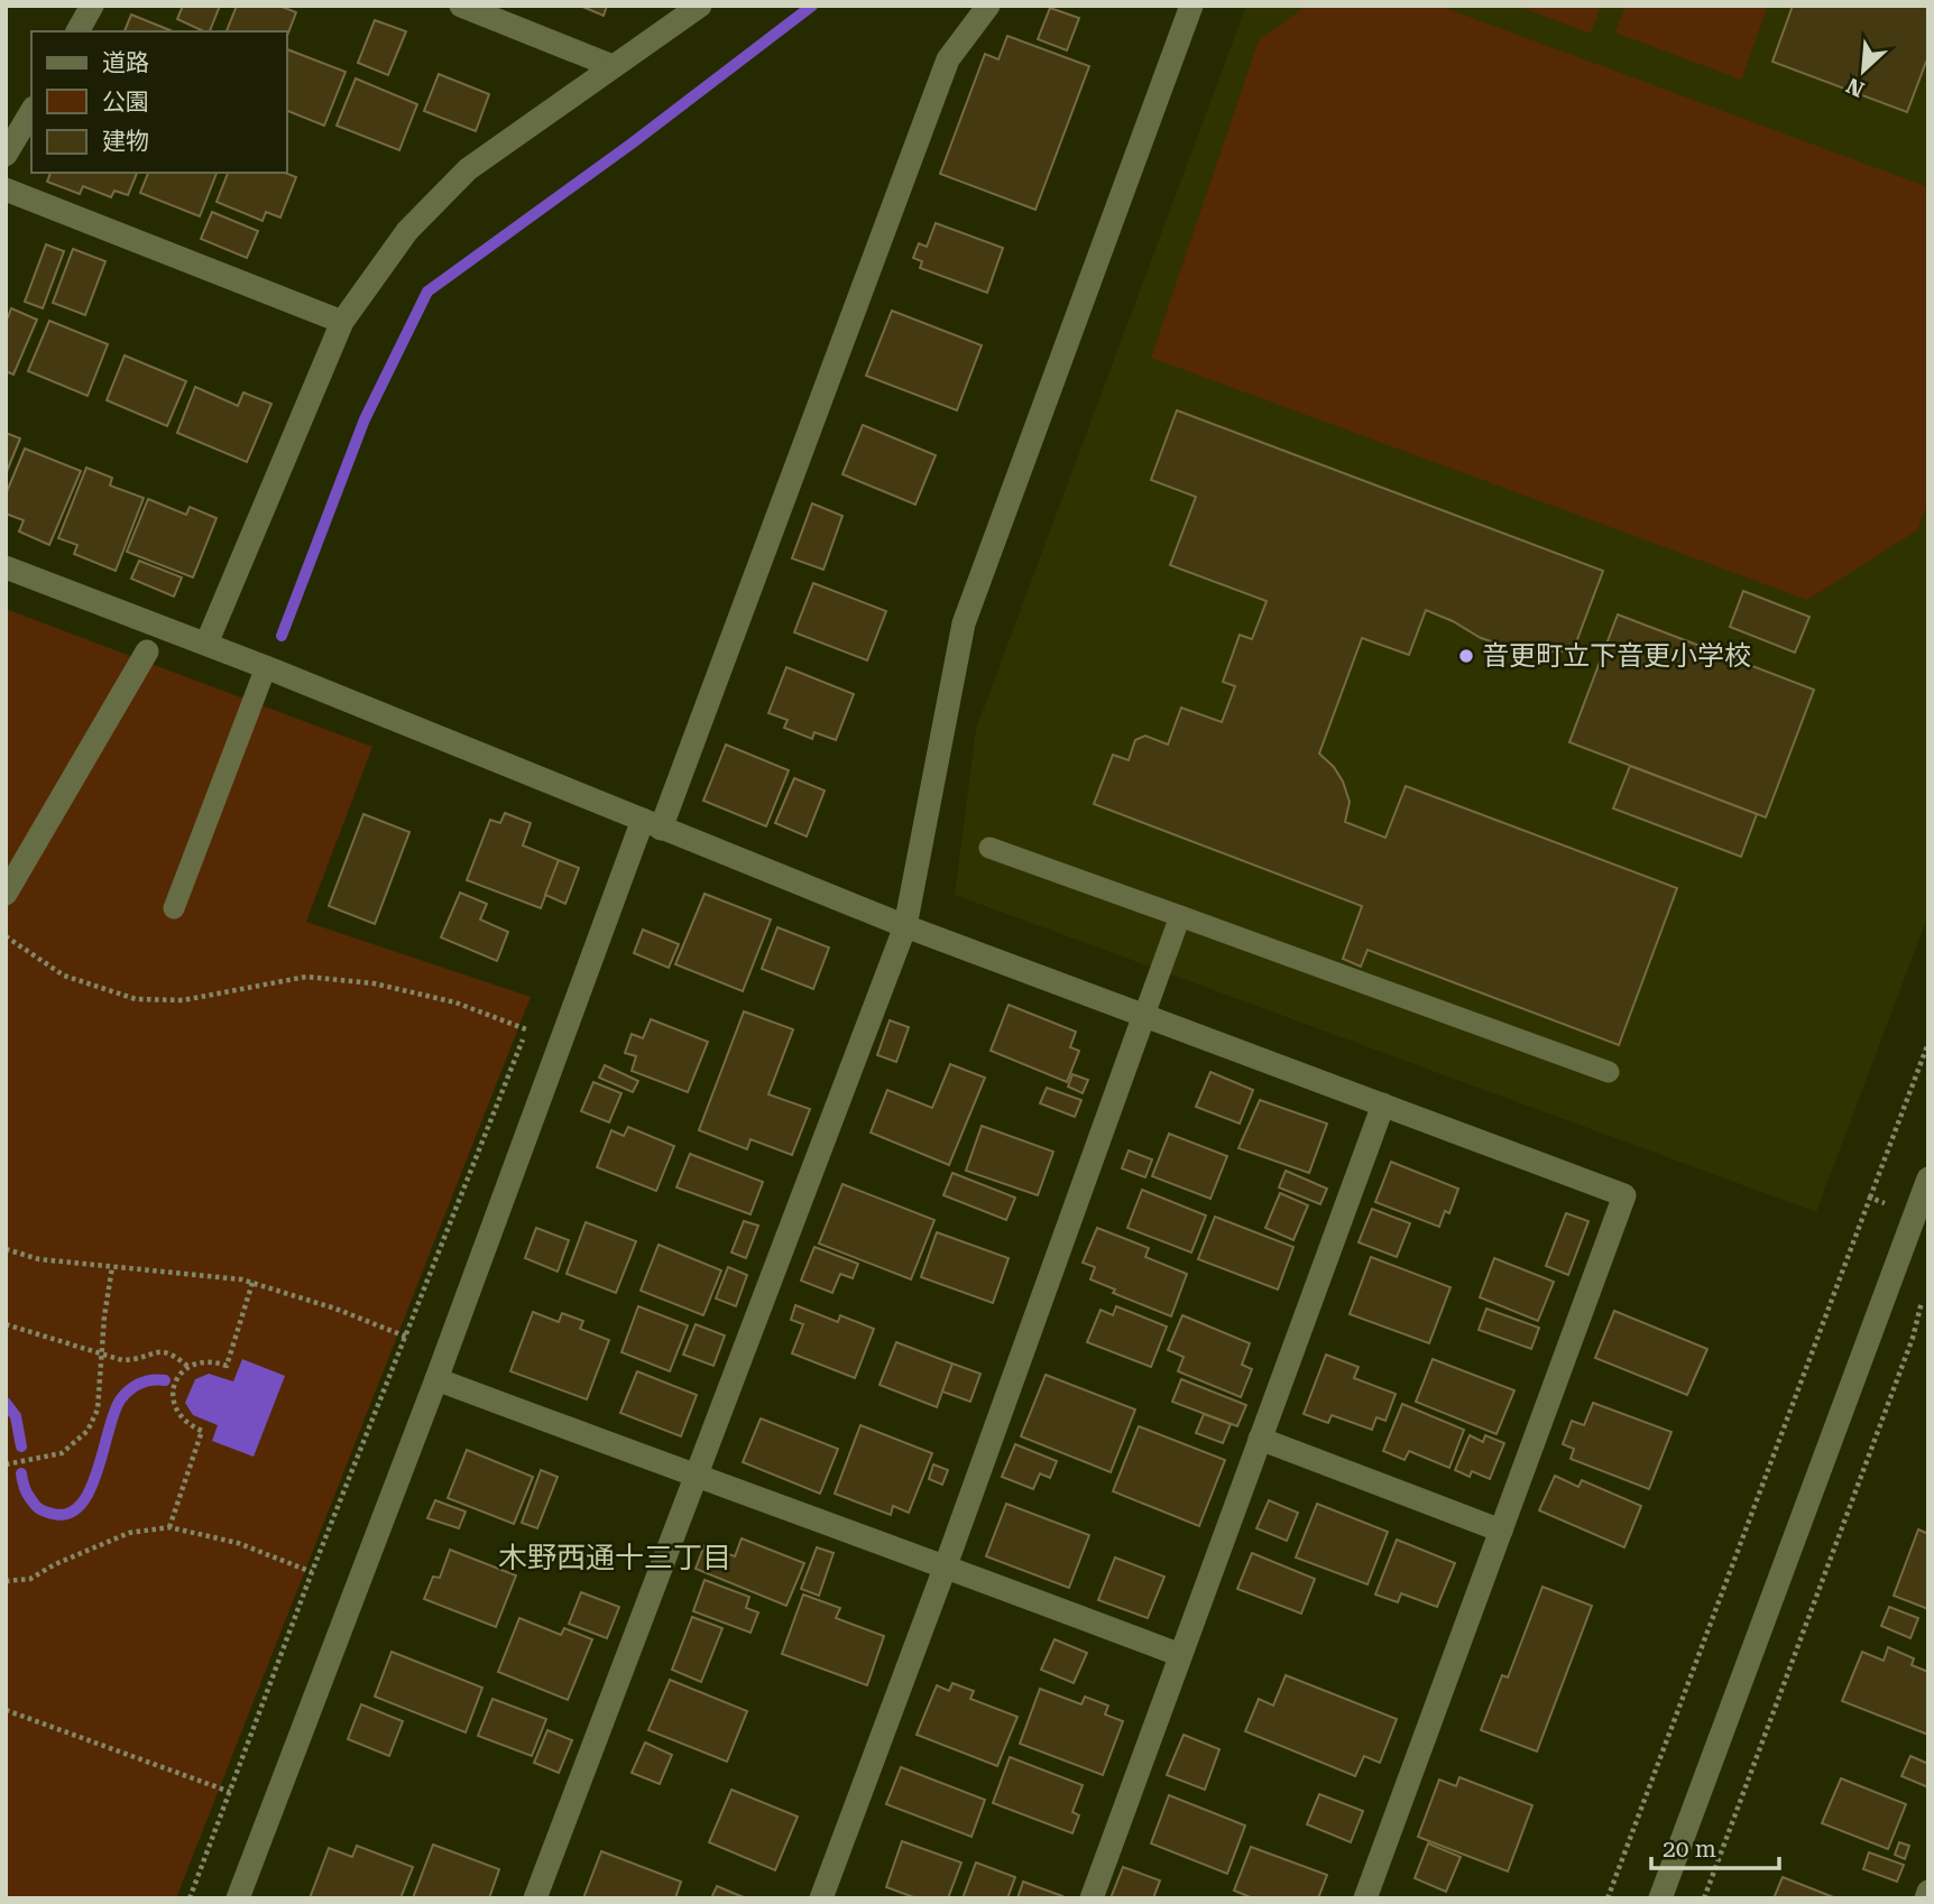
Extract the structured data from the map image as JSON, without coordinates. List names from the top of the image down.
{
  "districts": ["木野西通十三丁目"],
  "places": ["音更町立下音更小学校"],
  "legend": ["道路", "公園", "建物"],
  "scale_bar": "20 m",
  "north": "bottom left"
}
